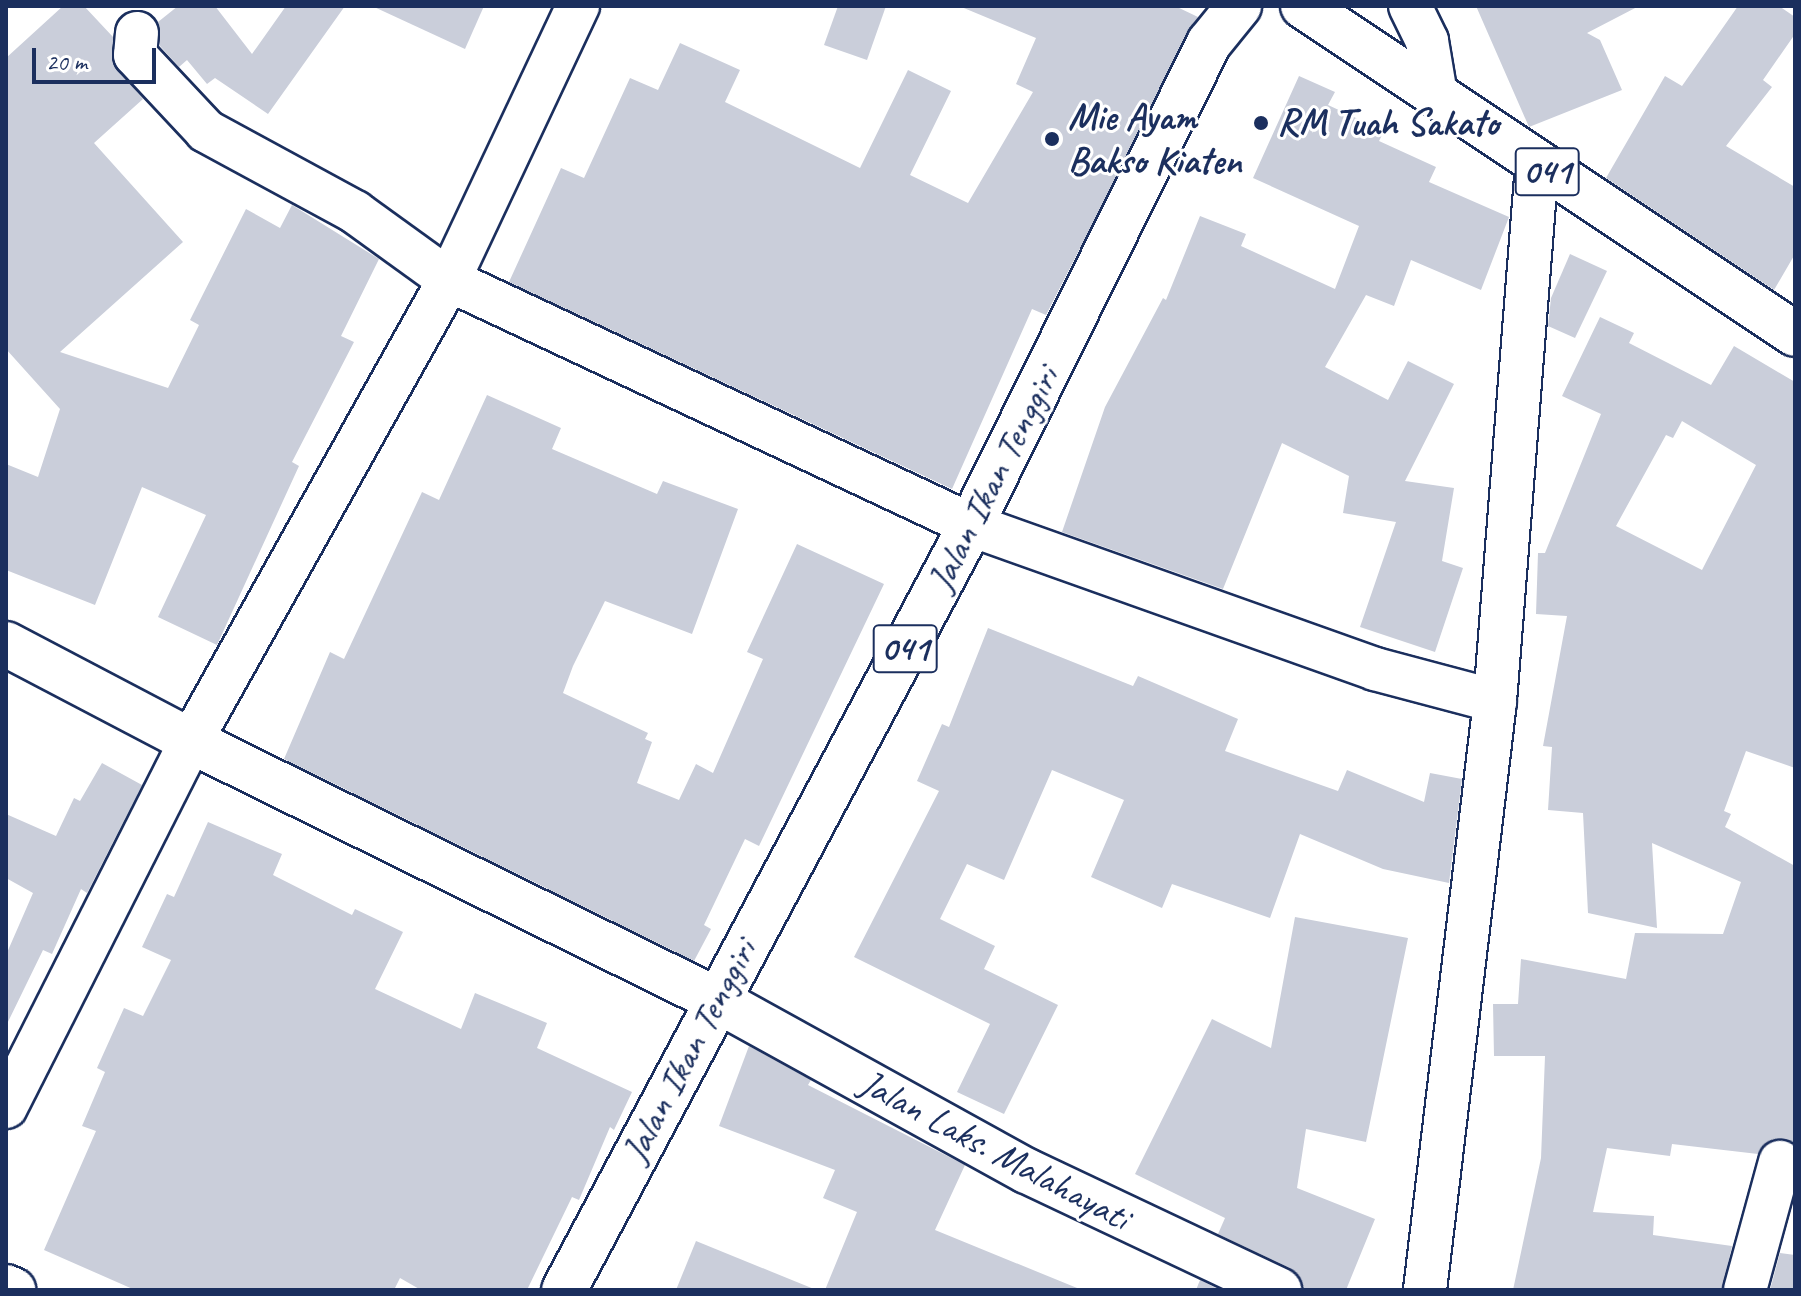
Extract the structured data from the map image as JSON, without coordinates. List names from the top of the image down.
{
  "streets": {
    "main road": ["041", "Jalan Ikan Tenggiri", "Jalan Laks. Malahayati"]
  },
  "crossings": [
    ["Jalan Ikan Tenggiri", "Jalan Laks. Malahayati"]
  ],
  "places": ["RM Tuah Sakato", "Mie Ayam Bakso Kiaten"],
  "scale_bar": "20 m"
}
